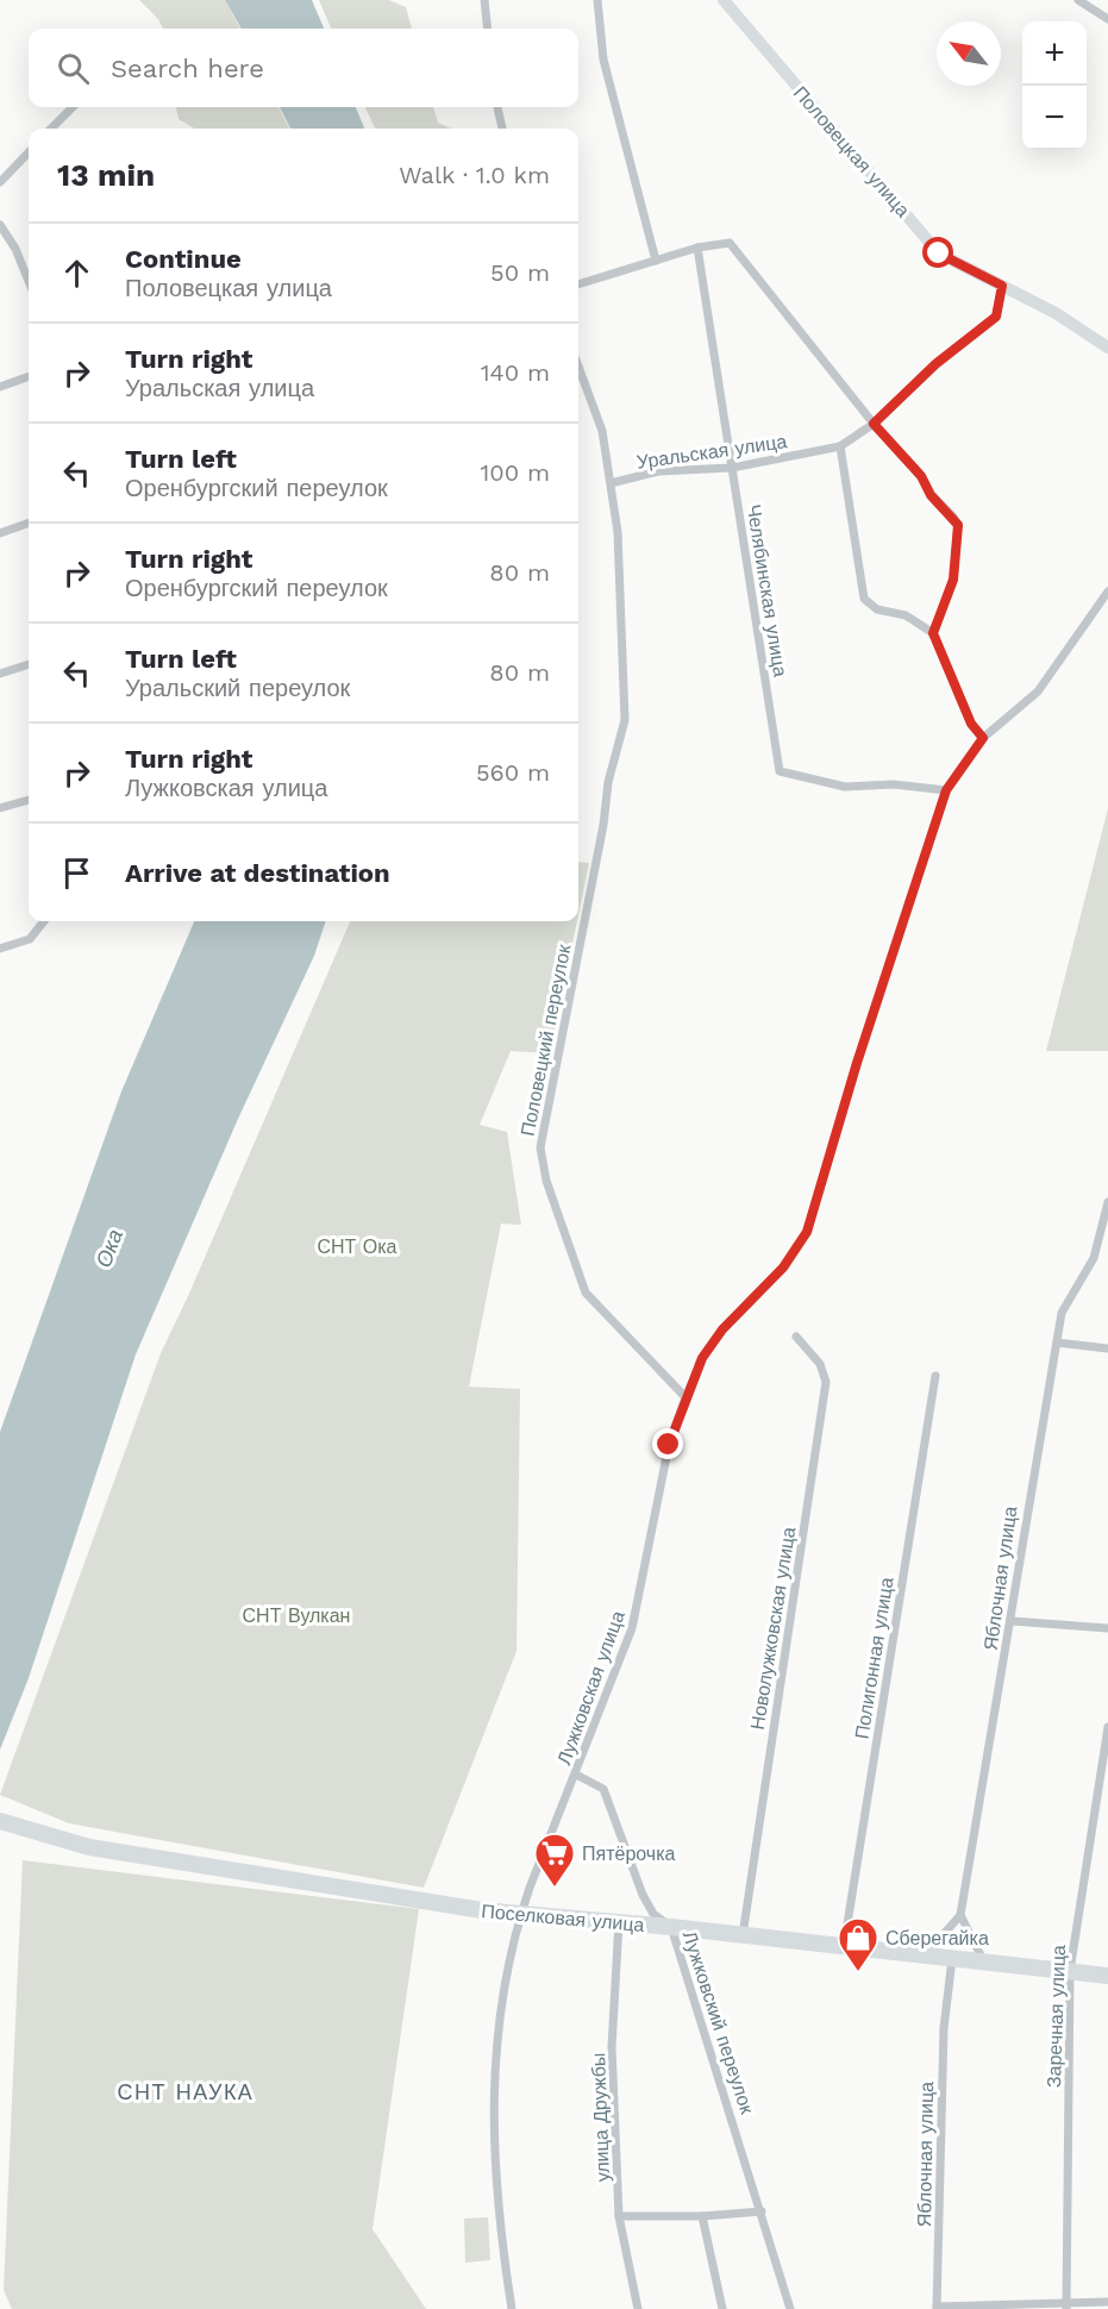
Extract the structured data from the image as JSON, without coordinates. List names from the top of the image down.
{
  "streets": {
    "highway": ["Поселковая улица"],
    "street": [
      "Половецкая улица",
      "Уральская улица",
      "Челябинская улица",
      "Половецкий переулок",
      "Яблочная улица",
      "Новолужковская улица",
      "Полигонная улица",
      "Лужковская улица",
      "Заречная улица",
      "Лужковский переулок",
      "улица Дружбы"
    ]
  },
  "crossings": [
    ["Половецкая улица", "Уральская улица"],
    ["Уральская улица", "Челябинская улица"],
    ["Уральская улица", "Половецкий переулок"],
    ["Челябинская улица", "Лужковская улица"],
    ["Половецкий переулок", "Лужковская улица"],
    ["Яблочная улица", "Поселковая улица"],
    ["Новолужковская улица", "Поселковая улица"],
    ["Полигонная улица", "Поселковая улица"],
    ["Лужковская улица", "Поселковая улица"],
    ["Лужковская улица", "Лужковский переулок"],
    ["Поселковая улица", "Заречная улица"],
    ["Поселковая улица", "Лужковский переулок"],
    ["Поселковая улица", "улица Дружбы"]
  ],
  "districts": ["СНТ НАУКА"],
  "water": ["Ока"],
  "parks": ["СНТ Ока", "СНТ Вулкан"],
  "places": {
    "supermarket": ["Пятёрочка"],
    "shop": ["Сберегайка"]
  },
  "north": "top left",
  "page": {
    "map_buttons": ["+", "−"],
    "search": "Search here",
    "heading": ["13 min", "Walk · 1.0 km"],
    "list": [
      ["Continue", "Половецкая улица", "50 m"],
      ["Turn right", "Уральская улица", "140 m"],
      ["Turn left", "Оренбургский переулок", "100 m"],
      ["Turn right", "Оренбургский переулок", "80 m"],
      ["Turn left", "Уральский переулок", "80 m"],
      ["Turn right", "Лужковская улица", "560 m"],
      "Arrive at destination"
    ]
  }
}
